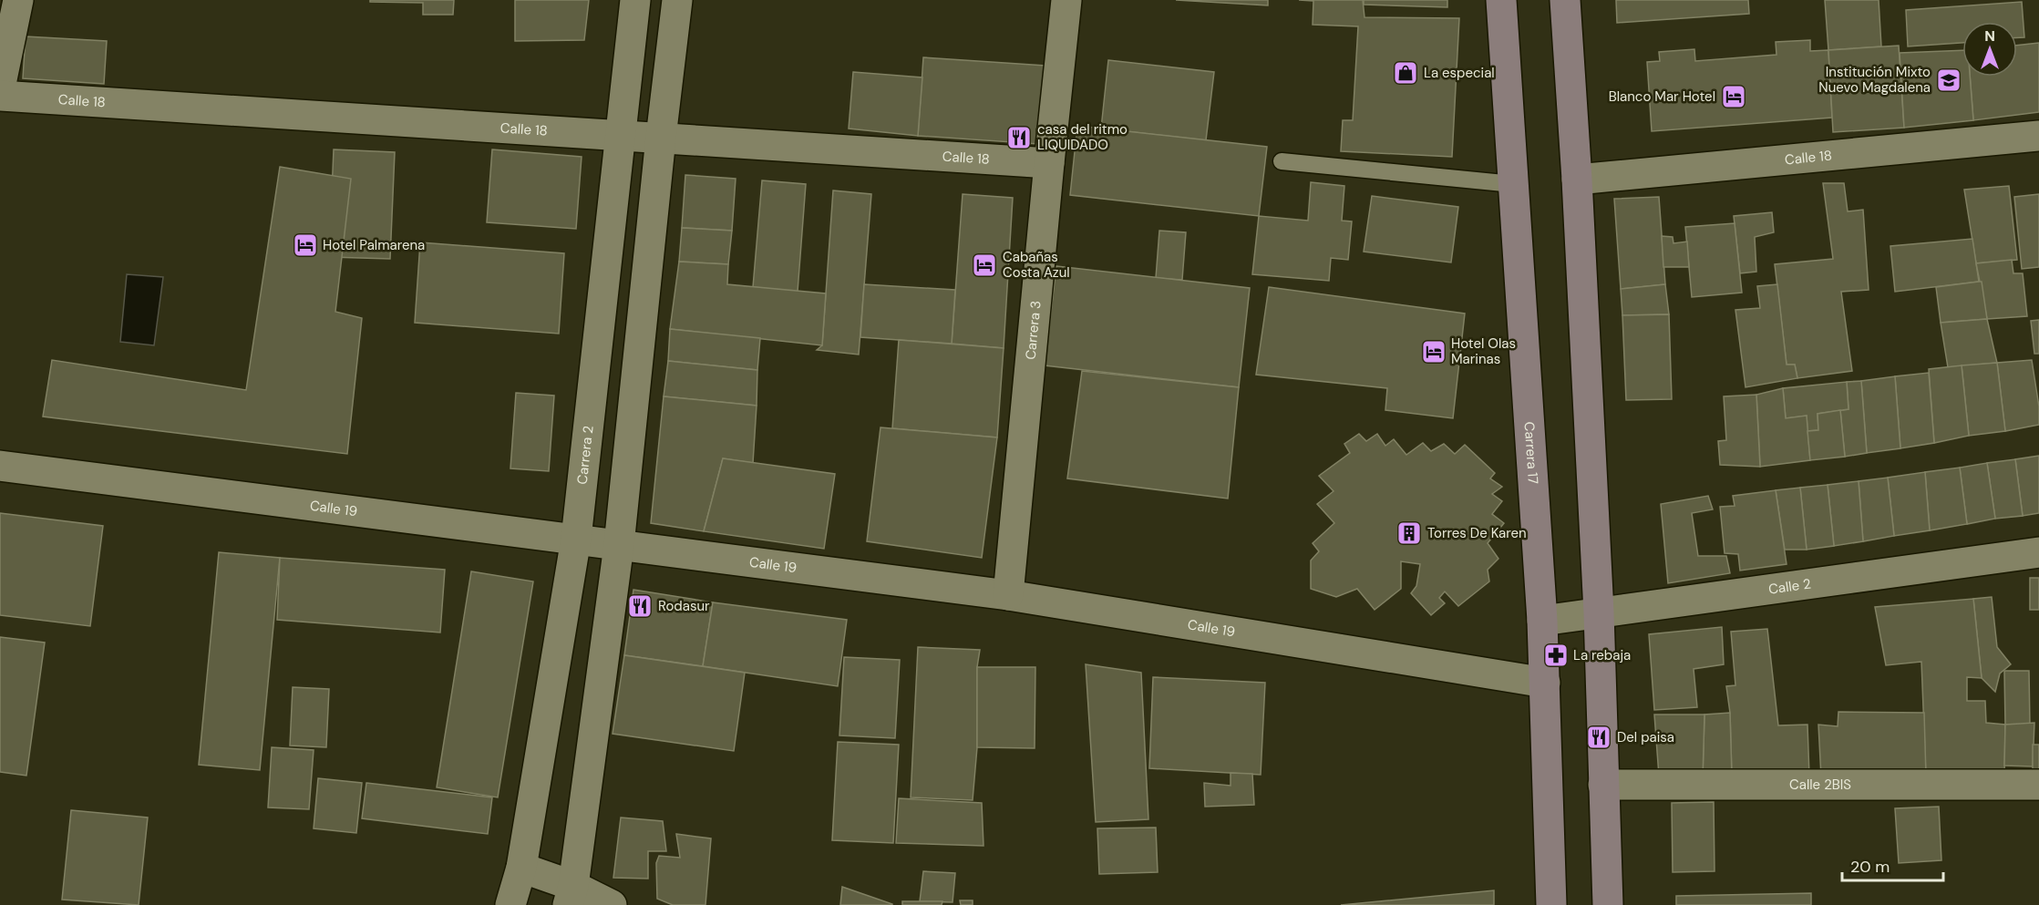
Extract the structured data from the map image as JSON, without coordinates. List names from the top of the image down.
{
  "streets": {
    "main road": ["Carrera 17"],
    "street": [
      "Calle 18",
      "Carrera 3",
      "Carrera 2",
      "Calle 19",
      "Calle 2",
      "Calle 2BIS"
    ]
  },
  "crossings": [
    ["Calle 18", "Carrera 3"],
    ["Calle 18", "Carrera 2"],
    ["Carrera 3", "Calle 19"],
    ["Carrera 17", "Calle 19"],
    ["Carrera 17", "Calle 2"],
    ["Carrera 2", "Calle 19"]
  ],
  "places": {
    "shop": ["La especial"],
    "school or university": ["Institución Mixto Nuevo Magdalena"],
    "hotel": [
      "Blanco Mar Hotel",
      "Hotel Palmarena",
      "Cabañas Costa Azul",
      "Hotel Olas Marinas"
    ],
    "restaurant": ["casa del ritmo LIQUIDADO", "Rodasur", "Del paisa"],
    "building": ["Torres De Karen"],
    "pharmacy": ["La rebaja"]
  },
  "scale_bar": "20 m",
  "north": "top"
}
